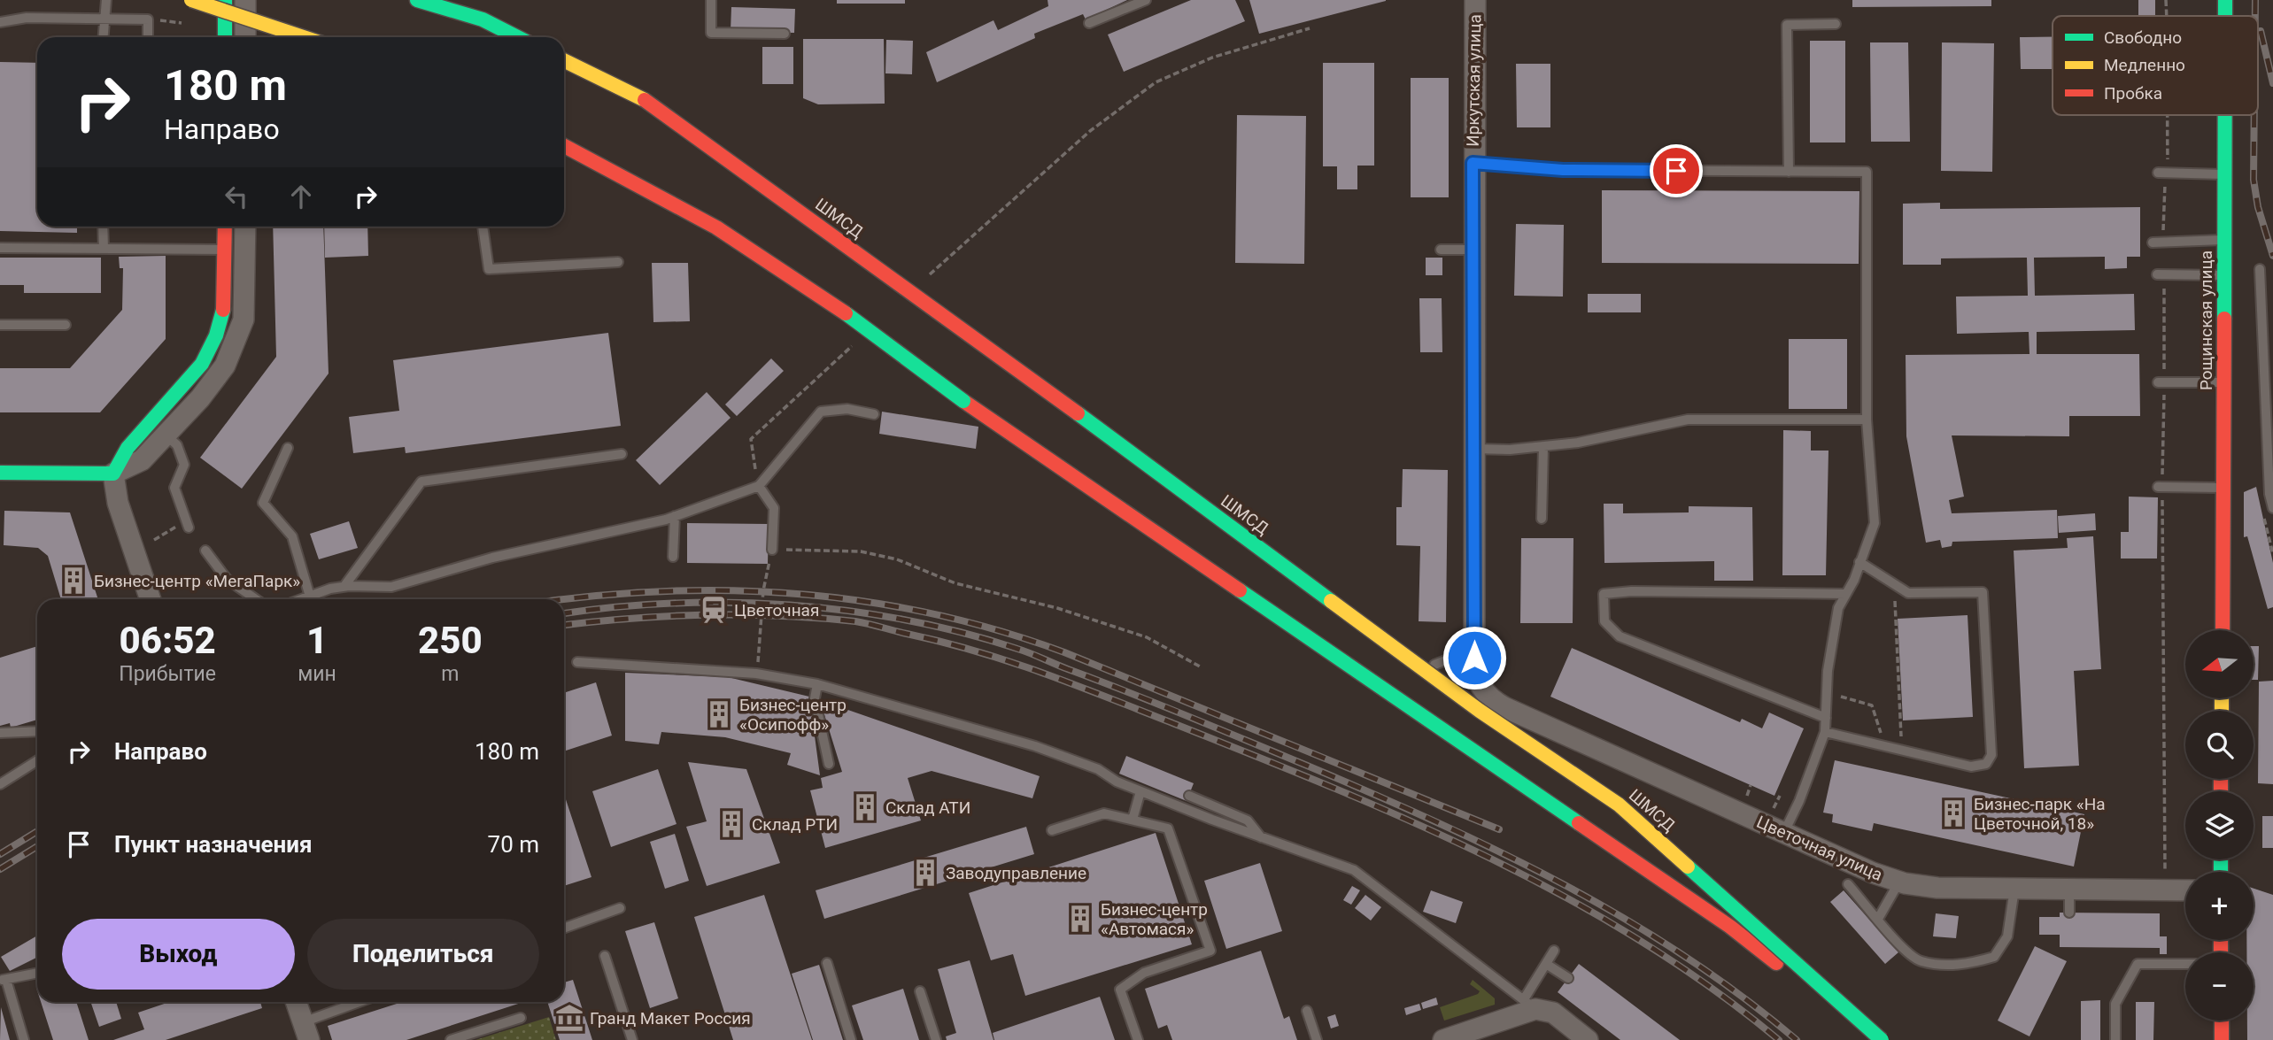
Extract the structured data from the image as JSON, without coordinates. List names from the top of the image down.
{
  "streets": {
    "main road": ["ШМСД", "Рощинская улица"],
    "street": ["Иркутская улица", "Цветочная улица"]
  },
  "crossings": [
    ["Иркутская улица", "Цветочная улица"]
  ],
  "places": {
    "building": [
      "Бизнес-центр «МегаПарк»",
      "Бизнес-центр «Осипофф»",
      "Склад АТИ",
      "Бизнес-парк «На Цветочной, 18»",
      "Склад РТИ",
      "Заводуправление",
      "Бизнес-центр «Автомася»"
    ],
    "station": ["Цветочная"],
    "museum": ["Гранд Макет Россия"]
  },
  "legend": ["Свободно", "Медленно", "Пробка"],
  "north": "left",
  "page": {
    "turn": ["180 m", "Направо"],
    "eta": [
      "06:52",
      "Прибытие",
      "1",
      "мин",
      "250",
      "m"
    ],
    "map_buttons": ["+", "−"],
    "list": [
      {
        "name": "Направо",
        "value": "180 m"
      },
      {
        "name": "Пункт назначения",
        "value": "70 m"
      }
    ],
    "buttons": ["Выход", "Поделиться"]
  }
}
